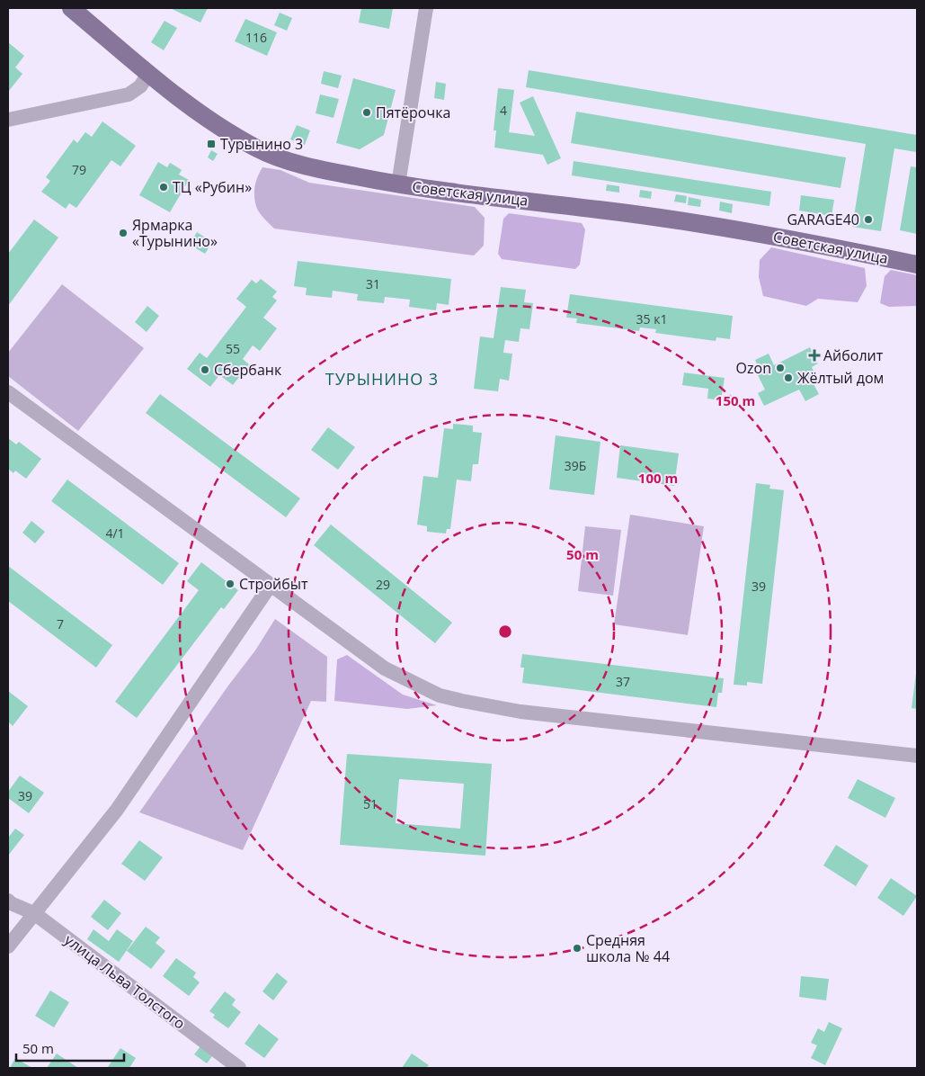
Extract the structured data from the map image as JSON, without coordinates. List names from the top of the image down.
{
  "streets": {
    "main road": ["Советская улица"],
    "street": ["улица Льва Толстого"]
  },
  "districts": ["ТУРЫНИНО 3"],
  "places": {
    "other": [
      "Пятёрочка",
      "ТЦ «Рубин»",
      "GARAGE40",
      "Ярмарка «Турынино»",
      "Ozon",
      "Сбербанк",
      "Жёлтый дом",
      "Стройбыт",
      "Средняя школа № 44"
    ],
    "transit": ["Турынино 3"],
    "health": ["Айболит"]
  },
  "house_numbers": [
    "116",
    "4",
    "79",
    "31",
    "35 к1",
    "55",
    "39Б",
    "4/1",
    "29",
    "39",
    "7",
    "37",
    "39",
    "51"
  ],
  "scale_bar": "50 m",
  "rings": ["150 m", "100 m", "50 m"]
}
